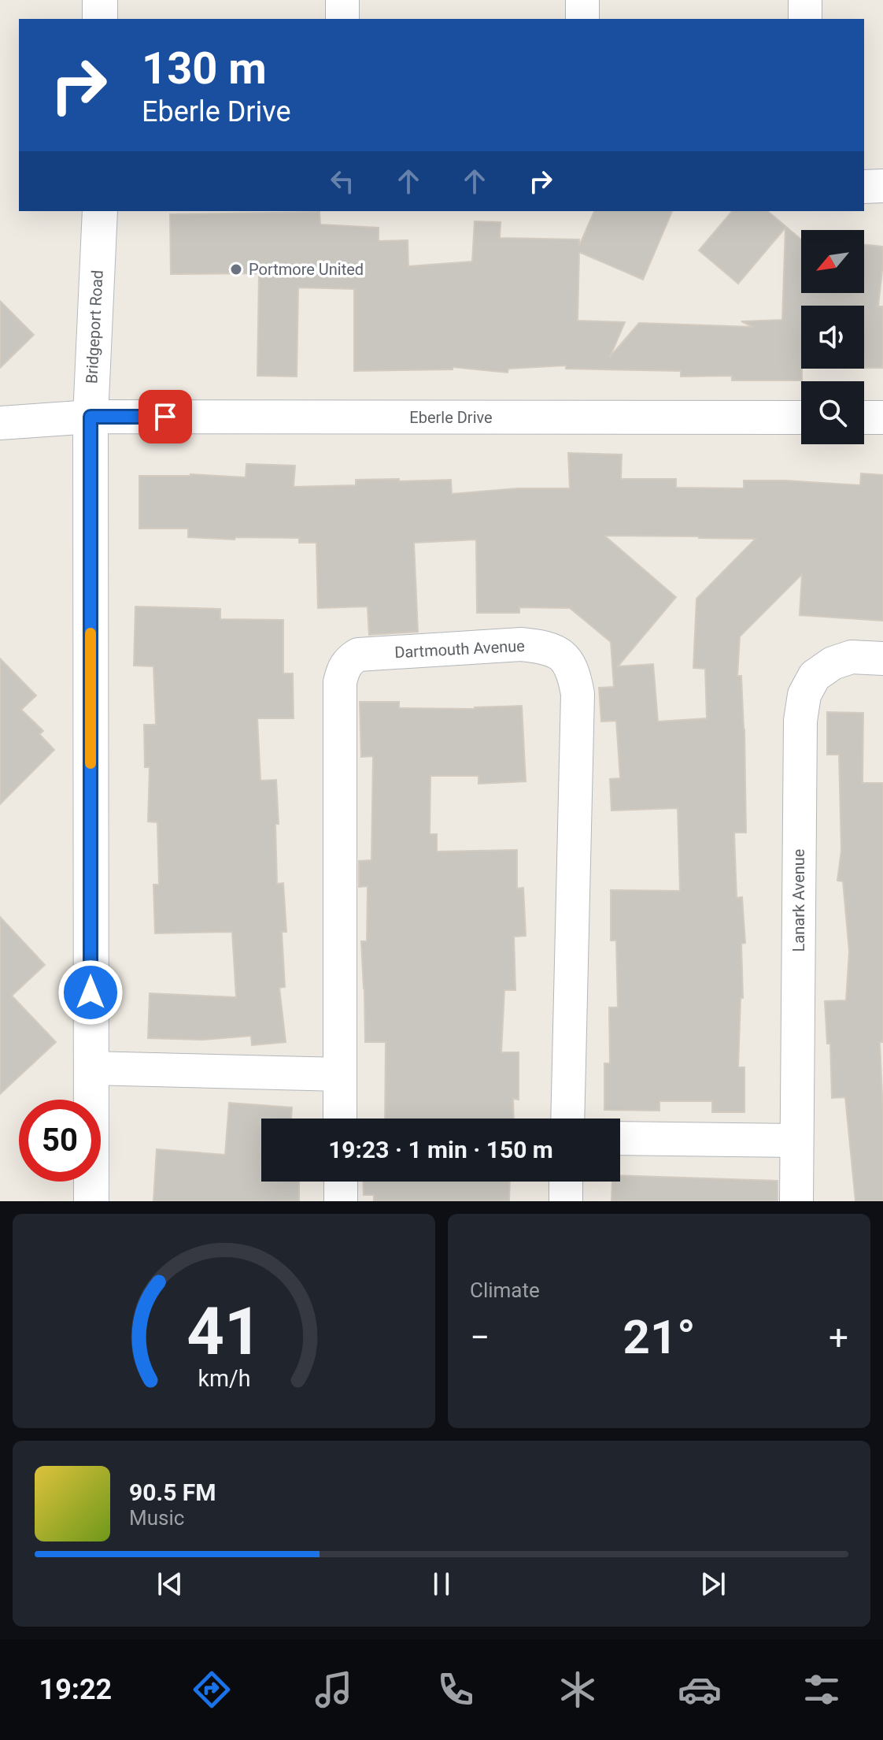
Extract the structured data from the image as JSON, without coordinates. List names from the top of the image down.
{
  "streets": {
    "main road": ["Bridgeport Road"],
    "street": ["Eberle Drive", "Dartmouth Avenue", "Lanark Avenue"]
  },
  "crossings": [
    ["Bridgeport Road", "Eberle Drive"]
  ],
  "places": ["Portmore United"],
  "north": "bottom left",
  "page": {
    "turn": ["130 m", "Eberle Drive"],
    "limit": "50",
    "trip": "19:23 · 1 min · 150 m",
    "tile": "Climate",
    "heat": ["−", "21°", "+"],
    "song": ["90.5 FM", "Music"],
    "tabs": "19:22",
    "gauge": ["41", "km/h"]
  }
}
